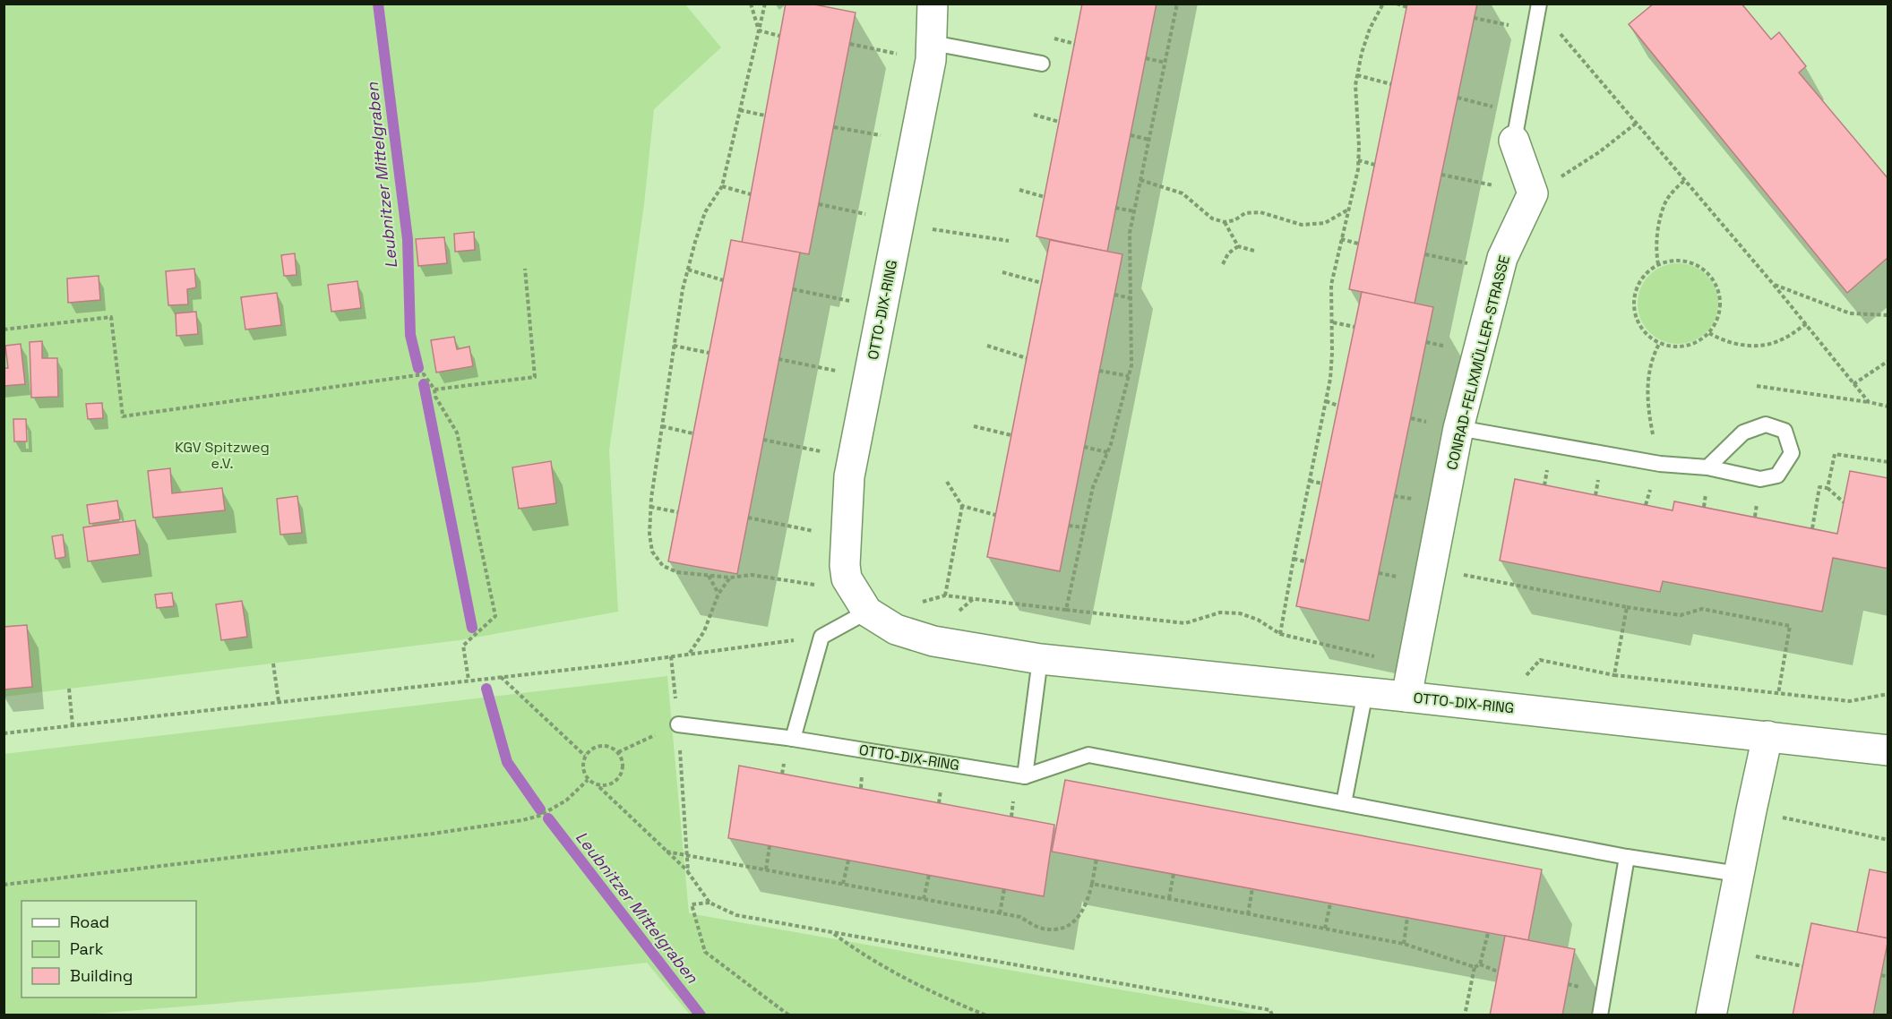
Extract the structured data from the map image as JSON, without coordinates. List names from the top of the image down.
{
  "streets": {
    "street": ["OTTO-DIX-RING", "CONRAD-FELIXMÜLLER-STRASSE"]
  },
  "crossings": [
    ["OTTO-DIX-RING", "CONRAD-FELIXMÜLLER-STRASSE"]
  ],
  "water": ["Leubnitzer Mittelgraben"],
  "parks": ["KGV Spitzweg e.V."],
  "legend": ["Road", "Park", "Building"]
}
